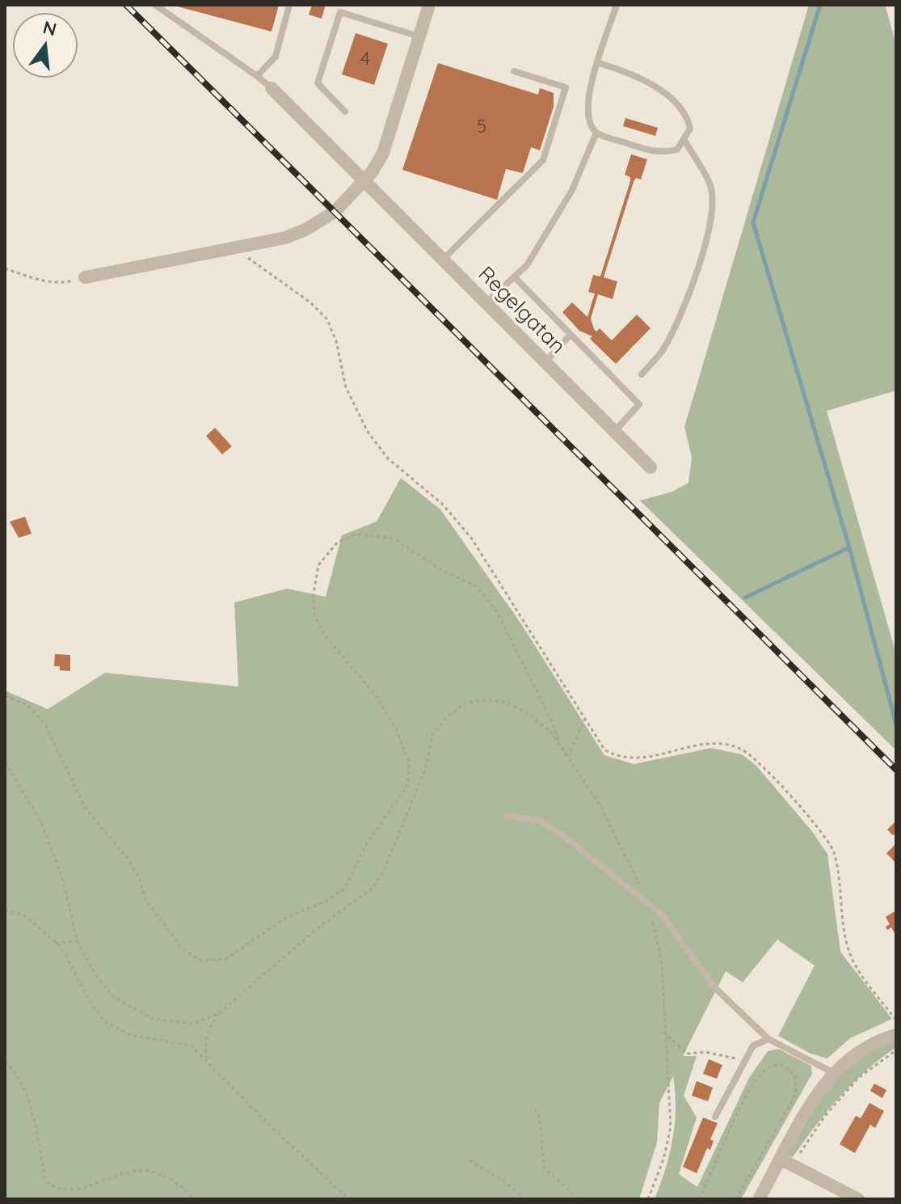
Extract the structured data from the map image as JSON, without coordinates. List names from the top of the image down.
{
  "streets": {
    "street": ["Regelgatan"]
  },
  "house_numbers": ["4", "5"],
  "north": "top"
}
